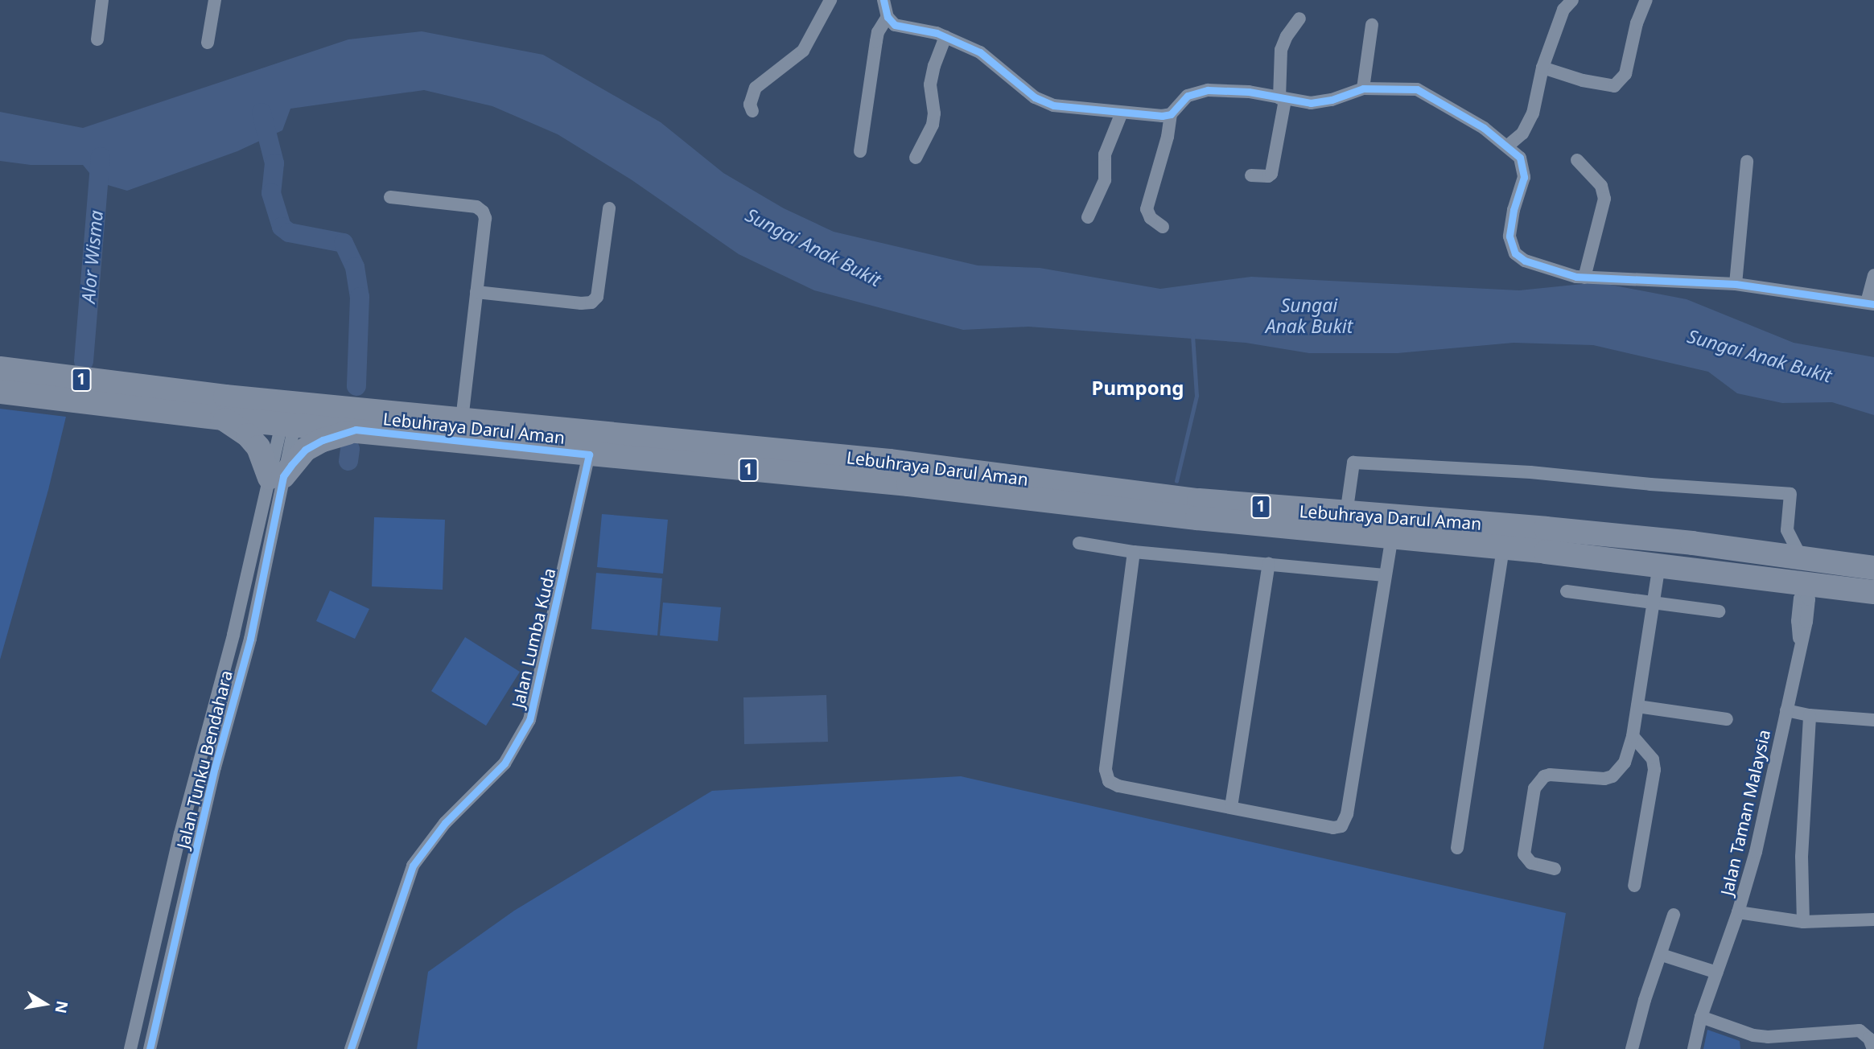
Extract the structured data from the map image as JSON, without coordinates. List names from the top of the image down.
{
  "streets": {
    "highway": ["1", "Lebuhraya Darul Aman"],
    "street": ["Jalan Lumba Kuda", "Jalan Tunku Bendahara", "Jalan Taman Malaysia"]
  },
  "crossings": [
    ["Lebuhraya Darul Aman", "Jalan Lumba Kuda"],
    ["Lebuhraya Darul Aman", "Jalan Tunku Bendahara"],
    ["Lebuhraya Darul Aman", "Jalan Taman Malaysia"]
  ],
  "districts": ["Pumpong"],
  "water": ["Sungai Anak Bukit", "Alor Wisma"],
  "north": "right"
}
